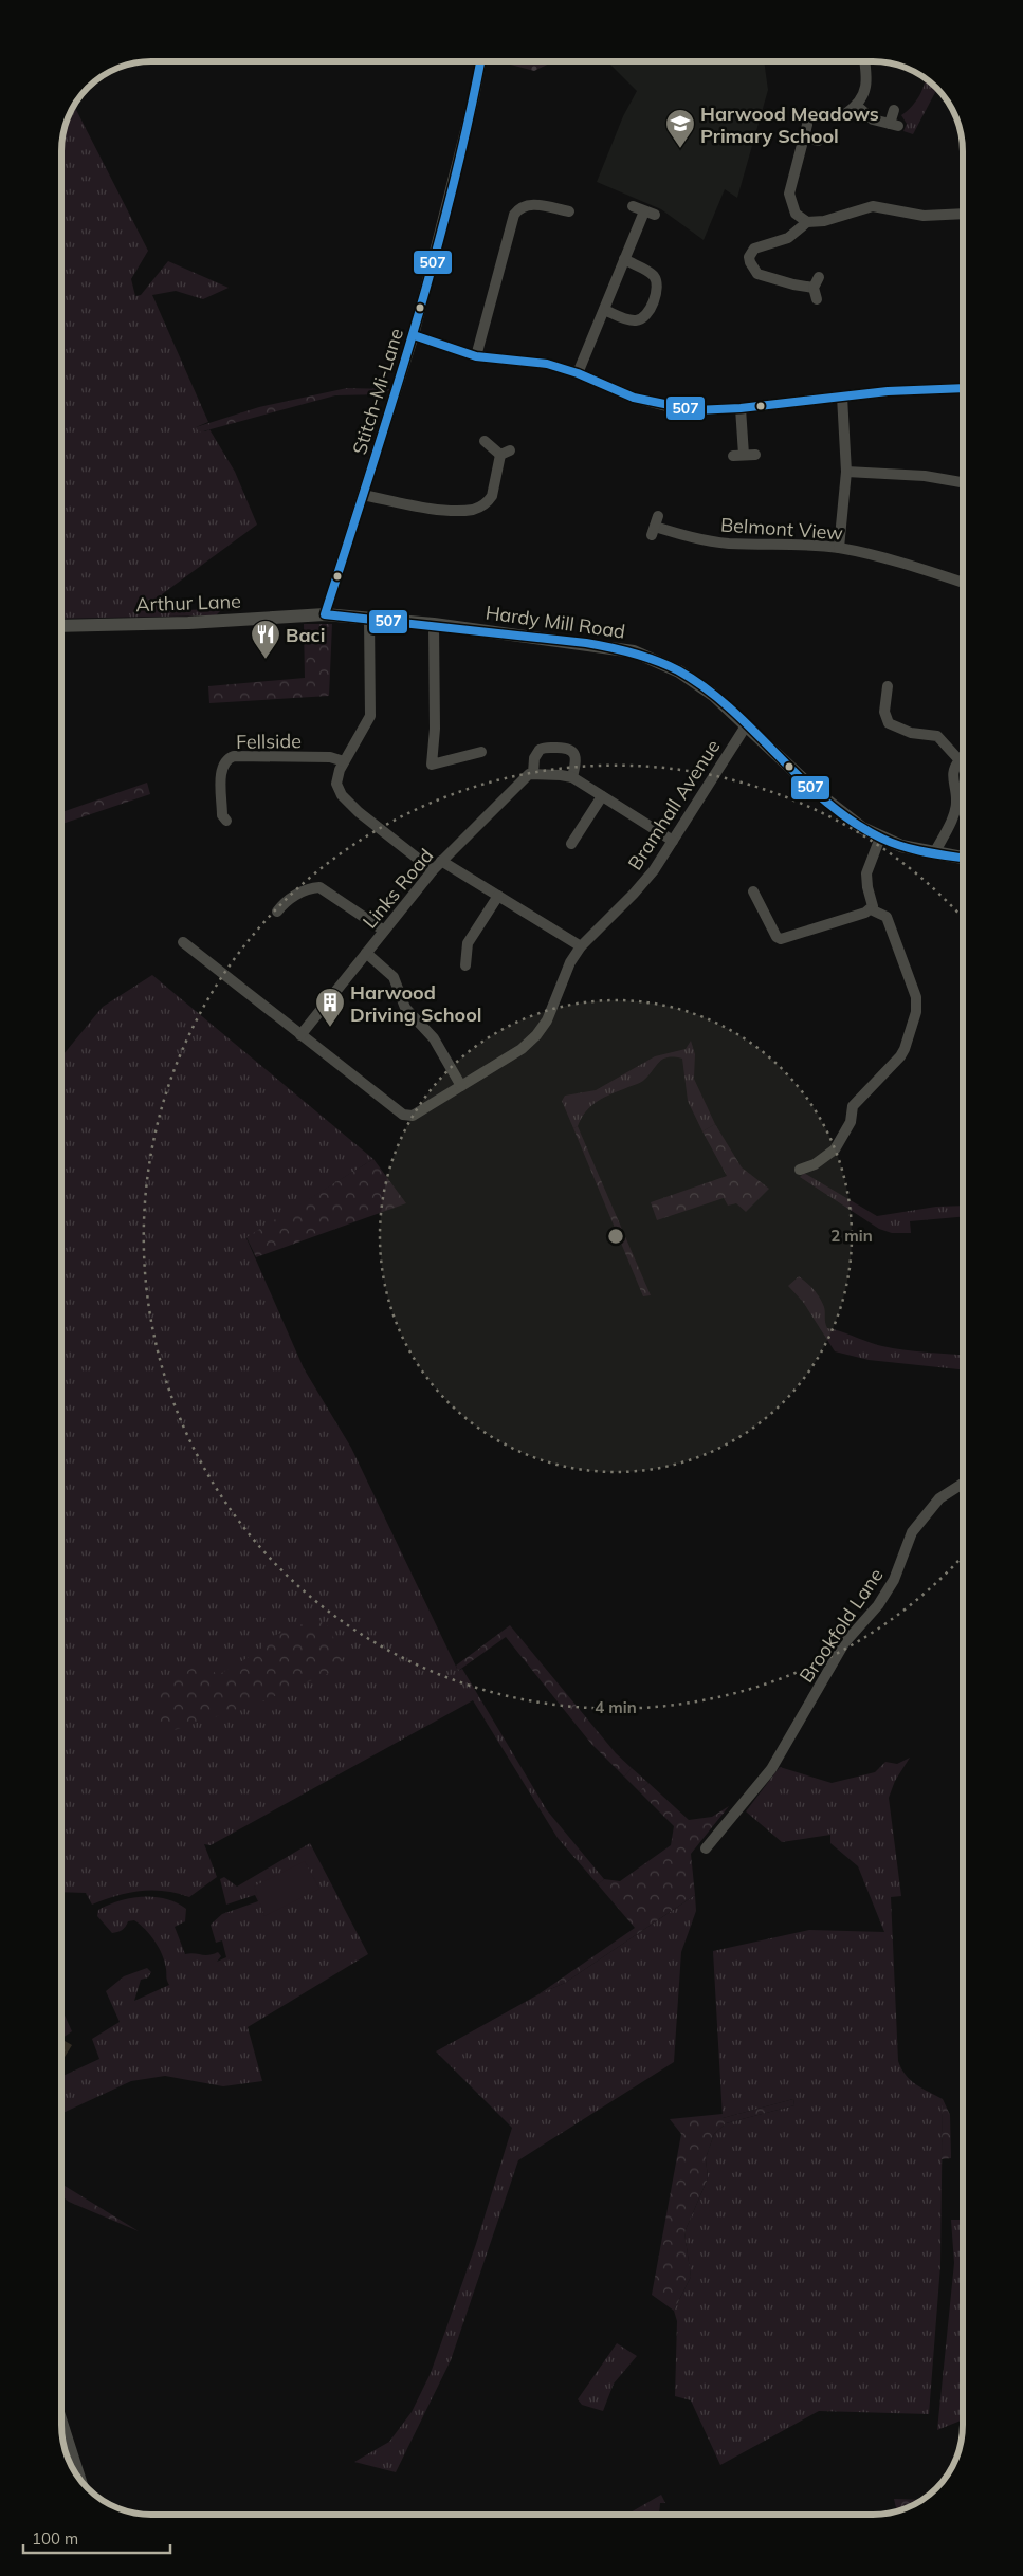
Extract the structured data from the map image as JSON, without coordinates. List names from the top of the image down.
{
  "streets": {
    "main road": ["Arthur Lane", "Hardy Mill Road"],
    "street": [
      "Stitch-Mi-Lane",
      "Belmont View",
      "Fellside",
      "Bramhall Avenue",
      "Links Road",
      "Brookfold Lane"
    ]
  },
  "crossings": [
    ["Stitch-Mi-Lane", "Arthur Lane"],
    ["Stitch-Mi-Lane", "Hardy Mill Road"],
    ["Arthur Lane", "Hardy Mill Road"],
    ["Hardy Mill Road", "Bramhall Avenue"],
    ["Bramhall Avenue", "Links Road"]
  ],
  "places": {
    "school or university": ["Harwood Meadows Primary School"],
    "restaurant": ["Baci"],
    "building": ["Harwood Driving School"]
  },
  "lines": ["transit line 507"],
  "scale_bar": "100 m",
  "rings": ["2 min", "4 min"]
}
